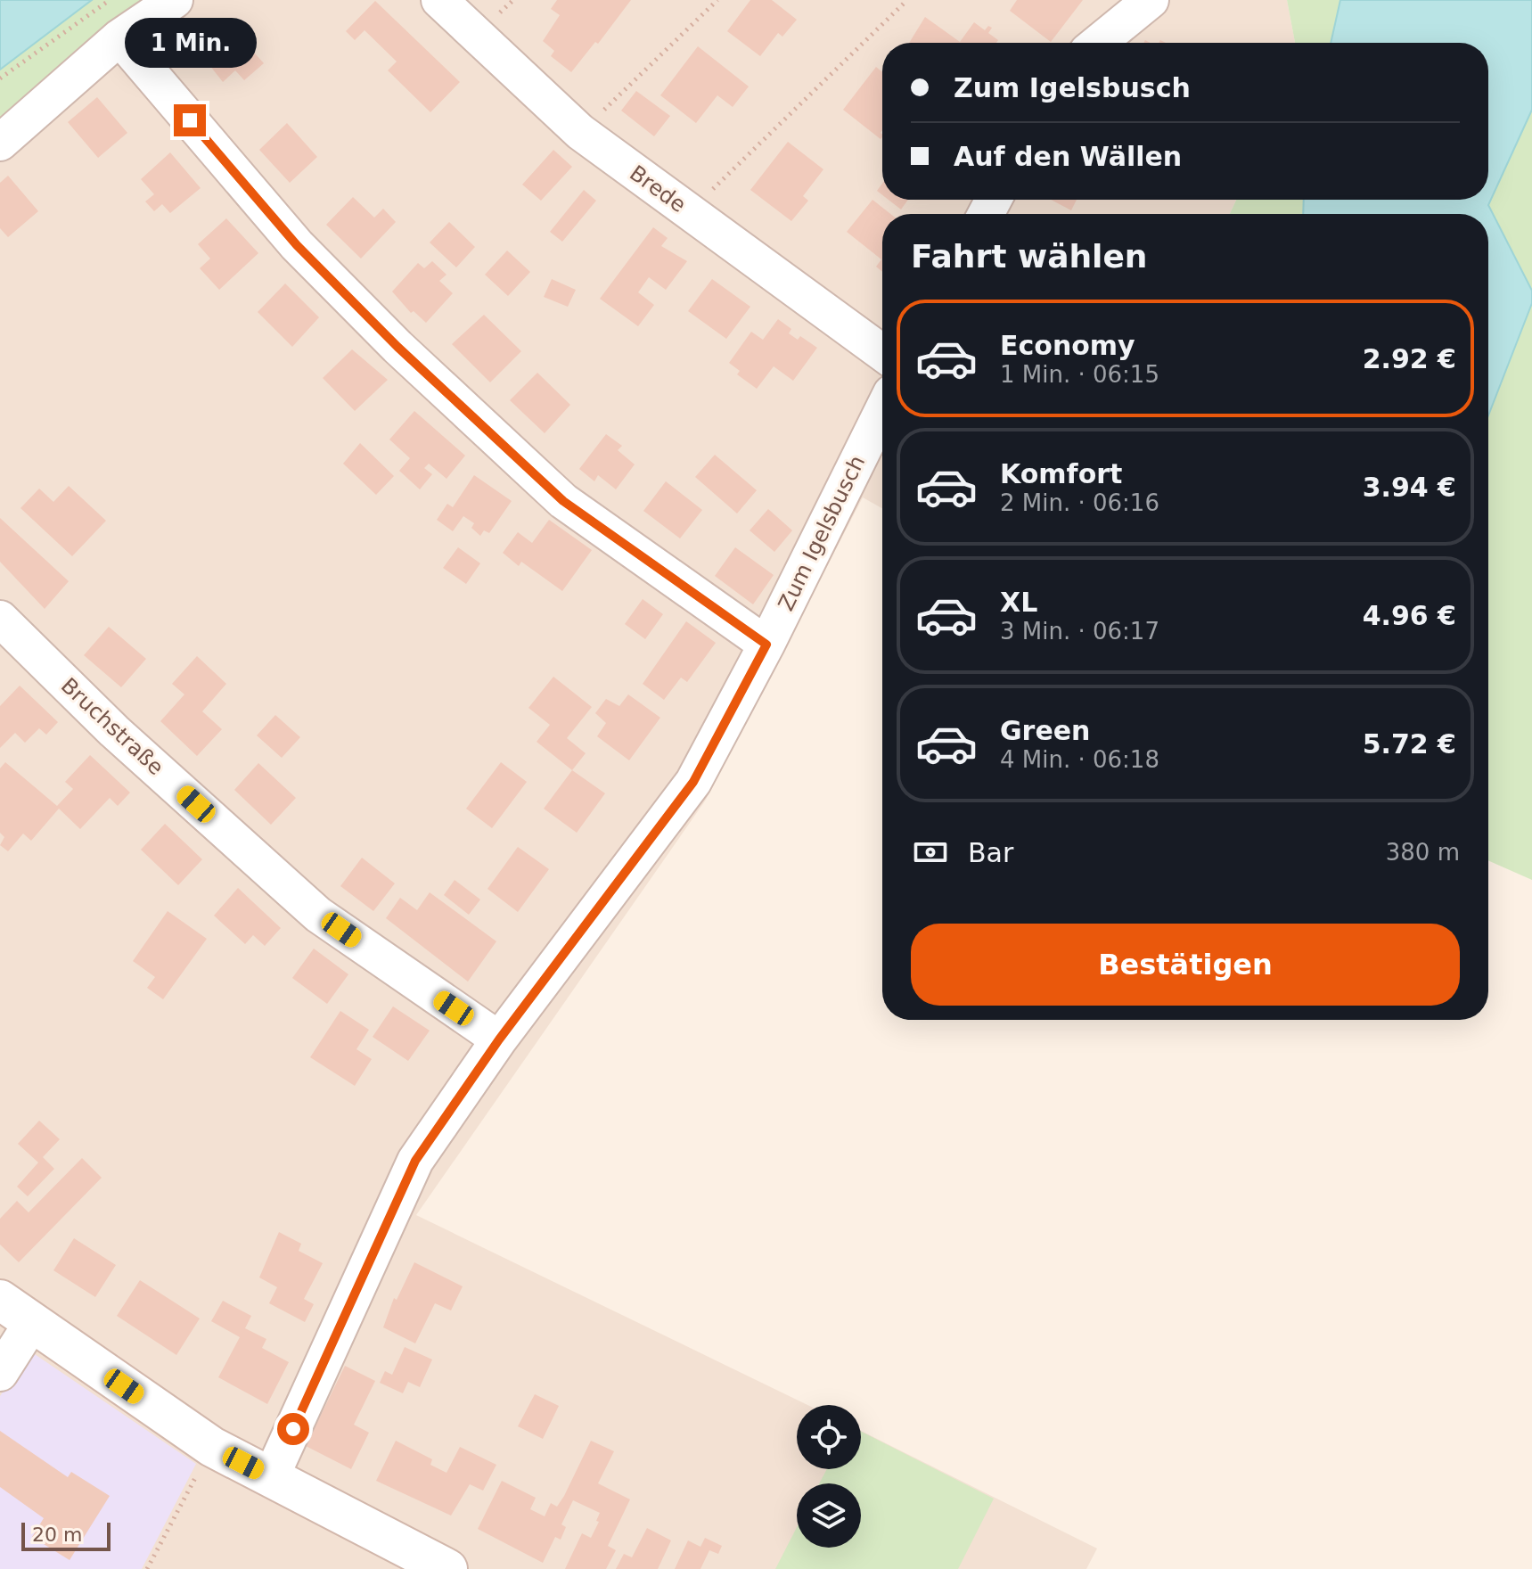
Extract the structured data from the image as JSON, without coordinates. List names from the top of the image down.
{
  "streets": {
    "street": ["Brede", "Zum Igelsbusch", "Bruchstraße"]
  },
  "crossings": [
    ["Zum Igelsbusch", "Bruchstraße"]
  ],
  "scale_bar": "20 m",
  "page": {
    "bubble": "1 Min.",
    "banner": ["Zum Igelsbusch", "Auf den Wällen"],
    "heading": "Fahrt wählen",
    "list": [
      {
        "name": "Economy",
        "note": "1 Min. · 06:15",
        "value": "2.92 €"
      },
      {
        "name": "Komfort",
        "note": "2 Min. · 06:16",
        "value": "3.94 €"
      },
      {
        "name": "XL",
        "note": "3 Min. · 06:17",
        "value": "4.96 €"
      },
      {
        "name": "Green",
        "note": "4 Min. · 06:18",
        "value": "5.72 €"
      }
    ],
    "pay": ["Bar", "380 m"],
    "buttons": "Bestätigen",
    "scale": "20 m"
  }
}
